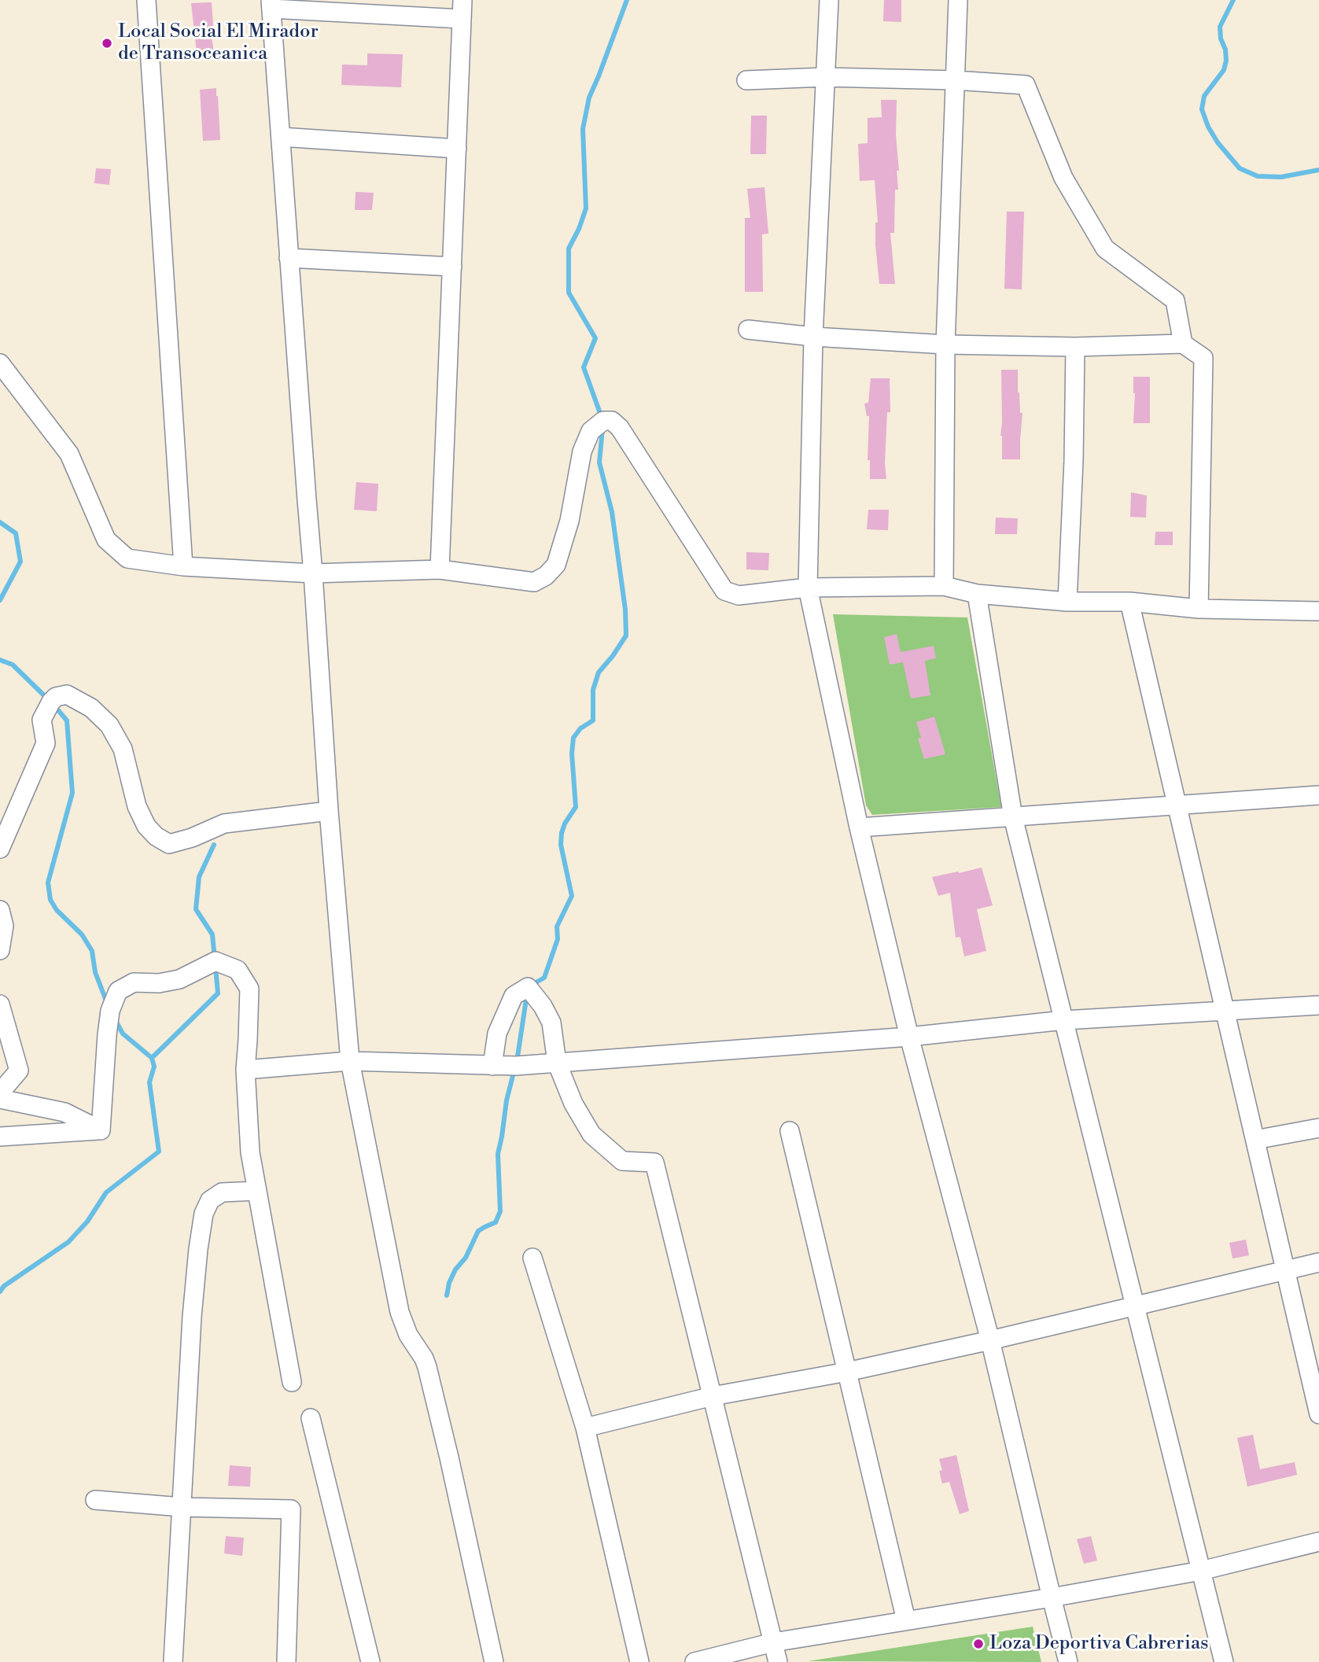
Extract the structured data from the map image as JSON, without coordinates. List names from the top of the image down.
{
  "places": ["Local Social El Mirador de Transoceanica", "Loza Deportiva Cabrerias"]
}
